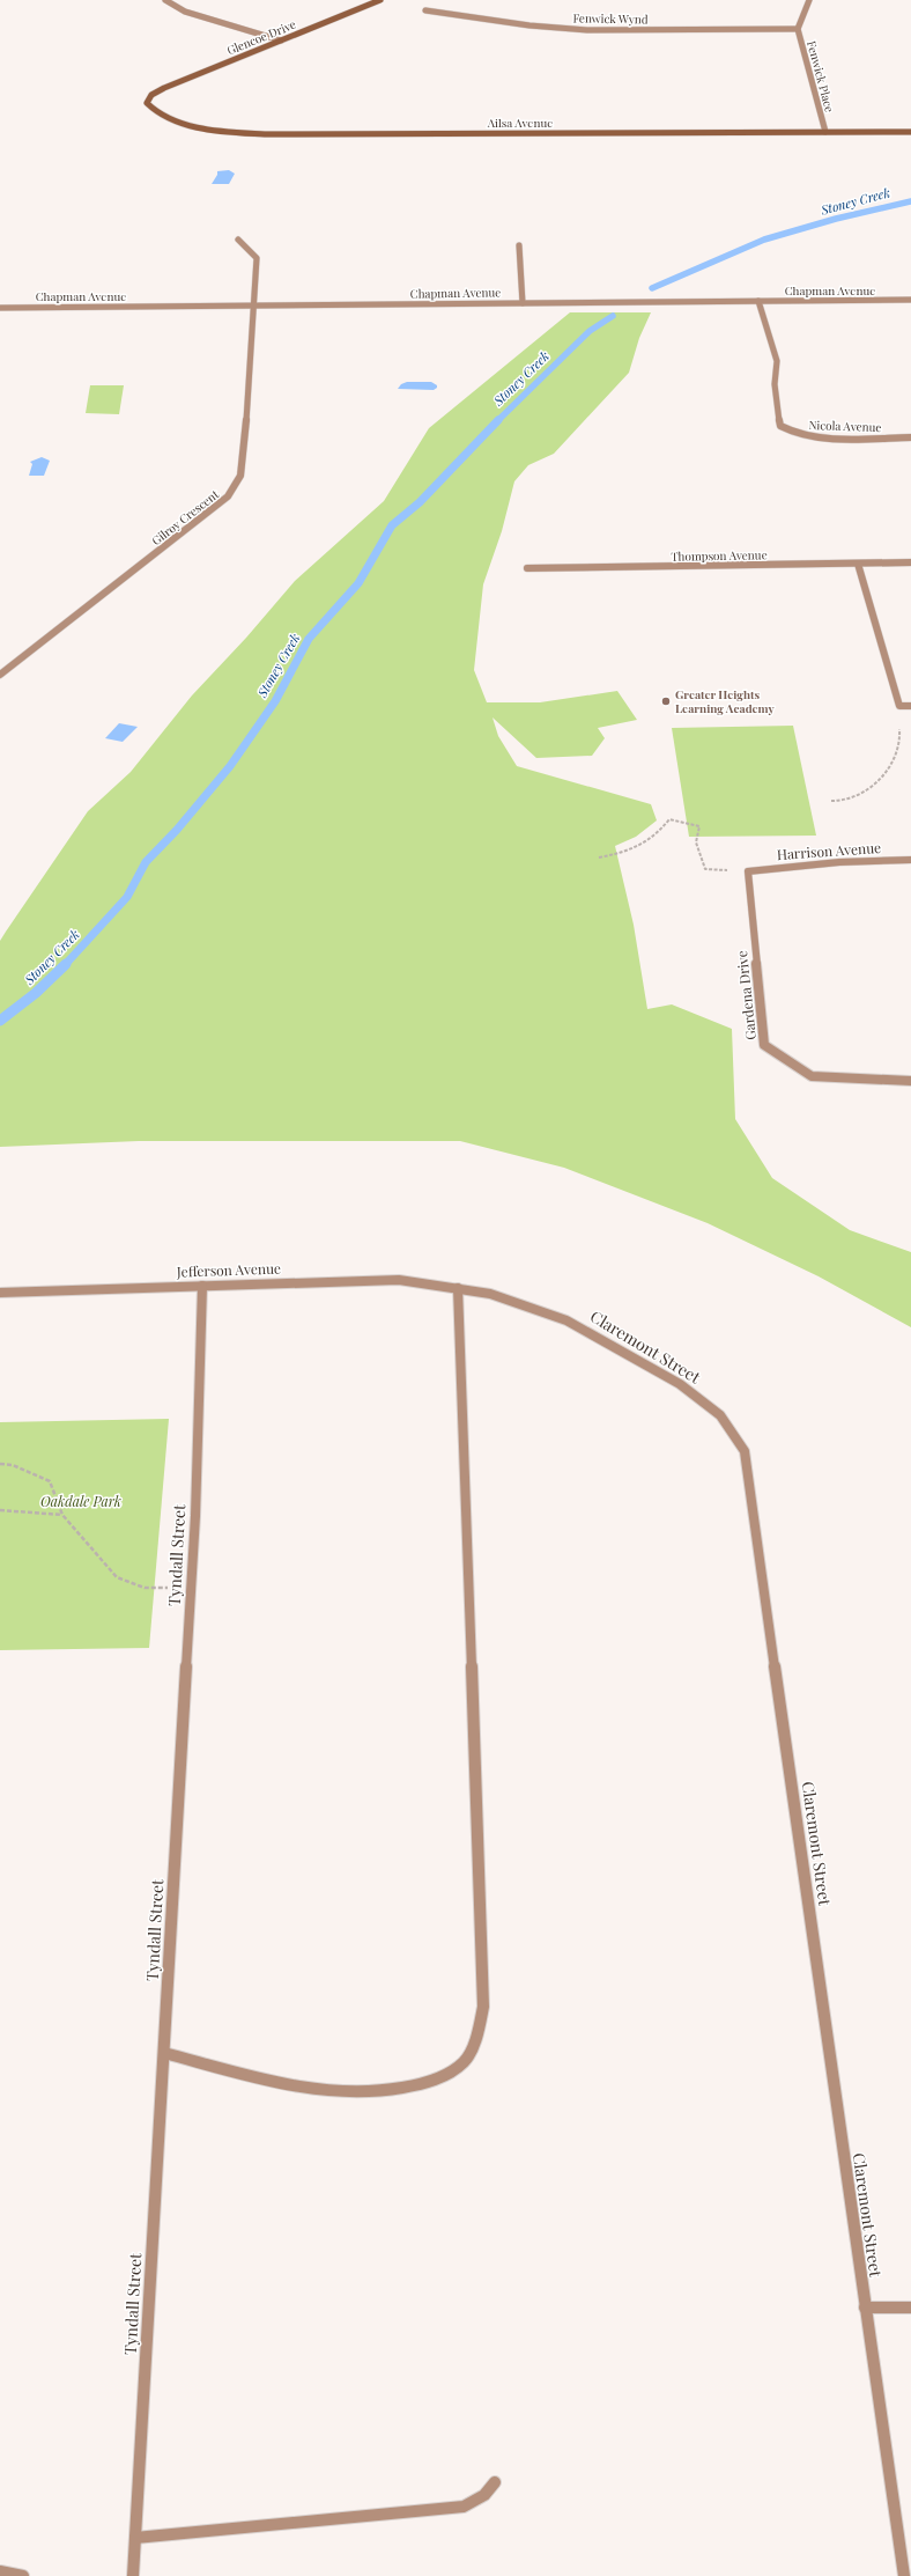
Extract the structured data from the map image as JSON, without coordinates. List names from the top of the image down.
{
  "streets": {
    "street": [
      "Fenwick Wynd",
      "Glencoe Drive",
      "Fenwick Place",
      "Ailsa Avenue",
      "Chapman Avenue",
      "Nicola Avenue",
      "Gilroy Crescent",
      "Thompson Avenue",
      "Harrison Avenue",
      "Gardena Drive",
      "Jefferson Avenue",
      "Claremont Street",
      "Tyndall Street"
    ]
  },
  "crossings": [
    ["Fenwick Wynd", "Fenwick Place"],
    ["Glencoe Drive", "Ailsa Avenue"],
    ["Fenwick Place", "Ailsa Avenue"],
    ["Chapman Avenue", "Nicola Avenue"],
    ["Chapman Avenue", "Gilroy Crescent"],
    ["Harrison Avenue", "Gardena Drive"],
    ["Jefferson Avenue", "Claremont Street"],
    ["Jefferson Avenue", "Tyndall Street"]
  ],
  "water": ["Stoney Creek"],
  "parks": ["Oakdale Park"],
  "places": ["Greater Heights Learning Academy"]
}
